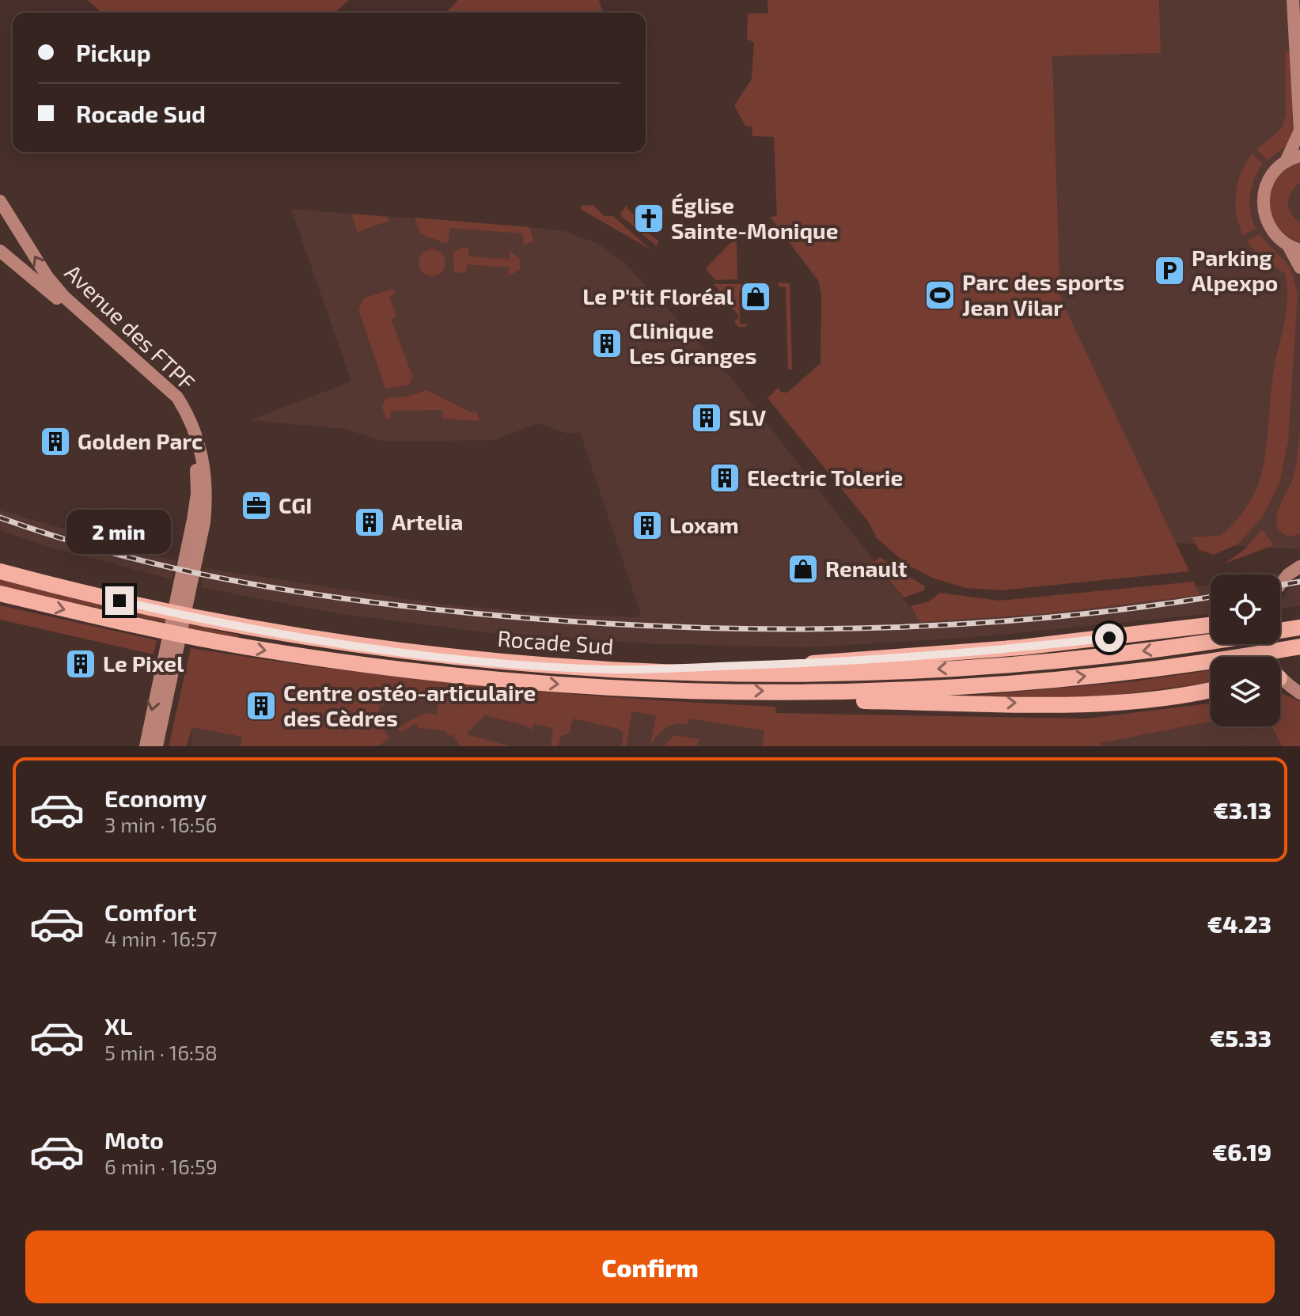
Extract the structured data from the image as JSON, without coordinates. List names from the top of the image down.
{
  "streets": {
    "highway": ["Rocade Sud"],
    "street": ["Avenue des FTPF"]
  },
  "places": {
    "church": ["Église Sainte-Monique"],
    "parking": ["Parking Alpexpo"],
    "sports": ["Parc des sports Jean Vilar"],
    "shop": ["Le P'tit Floréal", "Renault"],
    "building": [
      "Clinique Les Granges",
      "SLV",
      "Golden Parc",
      "Electric Tolerie",
      "Artelia",
      "Loxam",
      "Le Pixel",
      "Centre ostéo-articulaire des Cèdres"
    ],
    "office": ["CGI"]
  },
  "page": {
    "banner": ["Pickup", "Rocade Sud"],
    "bubble": "2 min",
    "list": [
      {
        "name": "Economy",
        "note": "3 min · 16:56",
        "value": "€3.13"
      },
      {
        "name": "Comfort",
        "note": "4 min · 16:57",
        "value": "€4.23"
      },
      {
        "name": "XL",
        "note": "5 min · 16:58",
        "value": "€5.33"
      },
      {
        "name": "Moto",
        "note": "6 min · 16:59",
        "value": "€6.19"
      }
    ],
    "buttons": "Confirm"
  }
}
